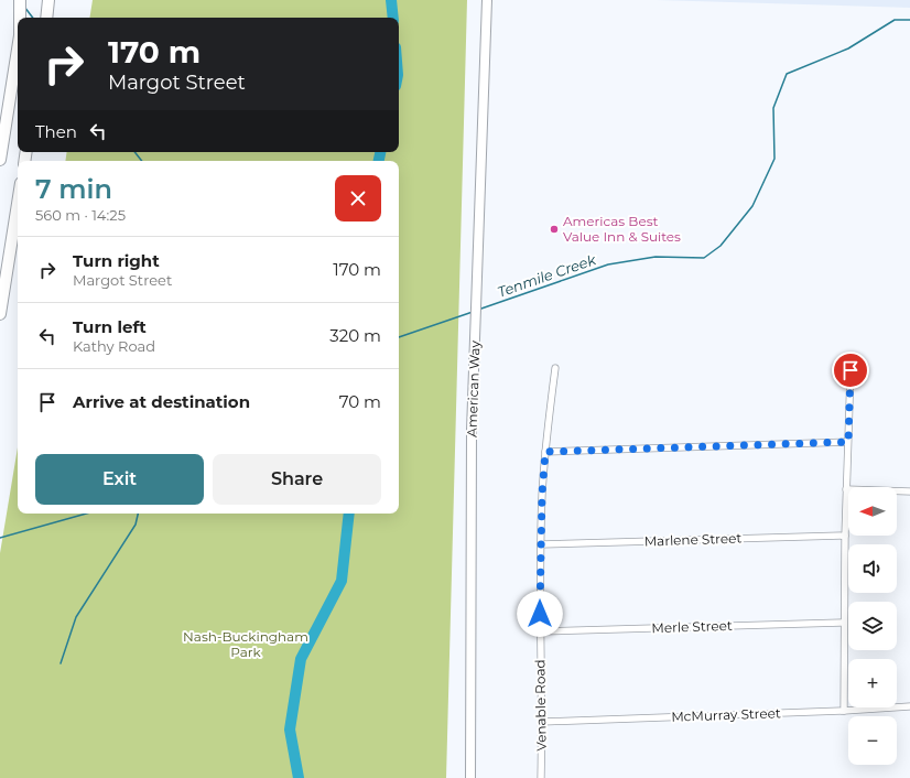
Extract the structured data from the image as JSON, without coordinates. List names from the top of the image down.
{
  "streets": {
    "main road": ["American Way"],
    "street": [
      "Marlene Street",
      "Merle Street",
      "Venable Road",
      "McMurray Street"
    ]
  },
  "crossings": [
    ["Marlene Street", "Venable Road"],
    ["Merle Street", "Venable Road"],
    ["Venable Road", "McMurray Street"]
  ],
  "water": ["Tenmile Creek"],
  "parks": ["Nash-Buckingham Park"],
  "places": ["Americas Best Value Inn & Suites"],
  "north": "left",
  "page": {
    "turn": ["170 m", "Margot Street"],
    "then": "Then",
    "heading": ["7 min", "560 m · 14:25"],
    "list": [
      {
        "name": "Turn right",
        "note": "Margot Street",
        "value": "170 m"
      },
      {
        "name": "Turn left",
        "note": "Kathy Road",
        "value": "320 m"
      },
      {
        "name": "Arrive at destination",
        "value": "70 m"
      }
    ],
    "buttons": ["Exit", "Share"],
    "map_buttons": ["+", "−"]
  }
}
